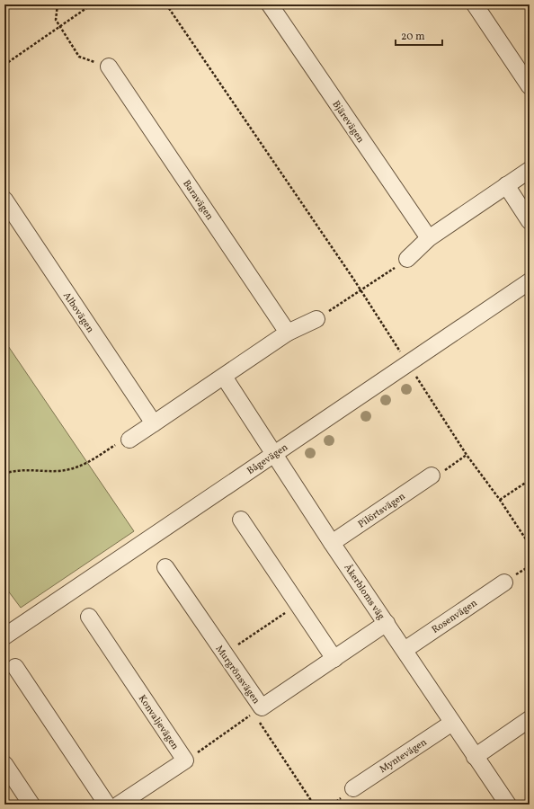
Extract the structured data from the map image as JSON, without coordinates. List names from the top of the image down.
{
  "streets": {
    "street": [
      "Bjärevägen",
      "Baravägen",
      "Albovägen",
      "Bågevägen",
      "Pilörtsvägen",
      "Åkerbloms väg",
      "Rosenvägen",
      "Murgrönsvägen",
      "Konvaljevägen",
      "Myntevägen"
    ]
  },
  "crossings": [
    ["Bågevägen", "Åkerbloms väg"],
    ["Pilörtsvägen", "Åkerbloms väg"],
    ["Åkerbloms väg", "Rosenvägen"],
    ["Åkerbloms väg", "Murgrönsvägen"],
    ["Åkerbloms väg", "Myntevägen"]
  ],
  "scale_bar": "20 m"
}
